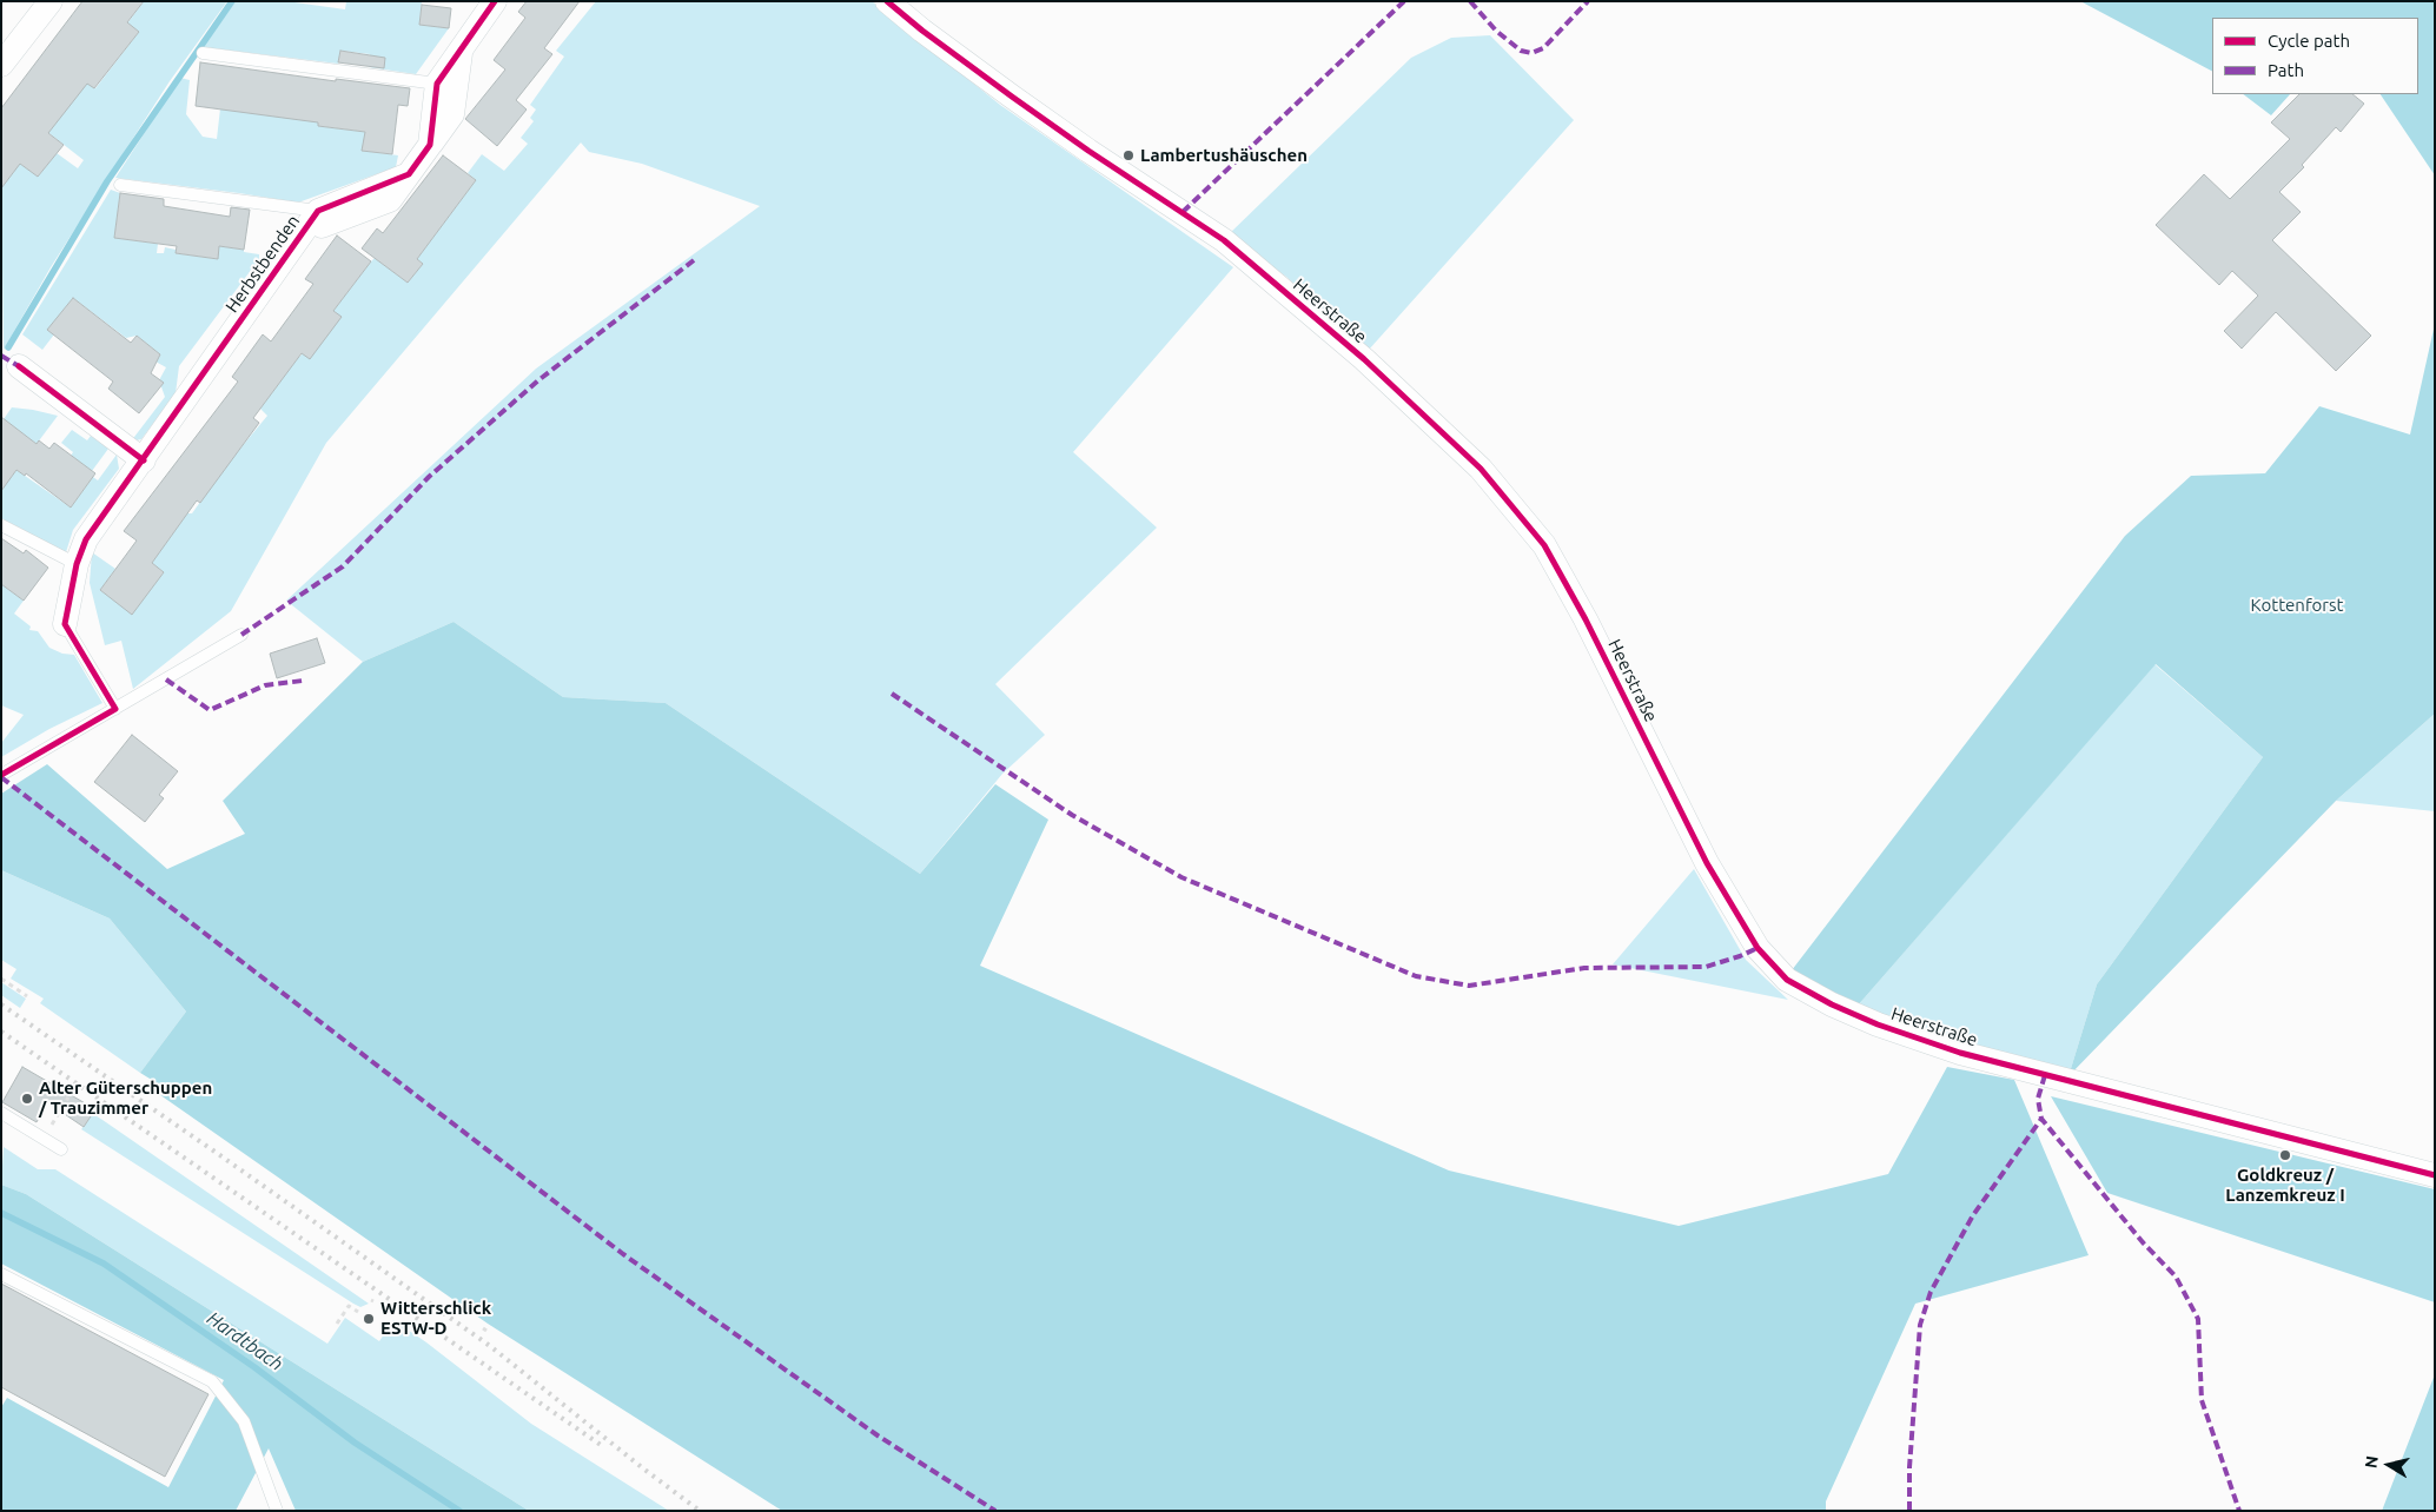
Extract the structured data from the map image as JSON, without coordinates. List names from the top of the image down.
{
  "streets": {
    "street": ["Herbstbenden", "Heerstraße"]
  },
  "water": ["Hardtbach"],
  "parks": ["Kottenforst"],
  "places": [
    "Lambertushäuschen",
    "Alter Güterschuppen / Trauzimmer",
    "Goldkreuz / Lanzemkreuz I",
    "Witterschlick ESTW-D"
  ],
  "legend": ["Cycle path", "Path"],
  "north": "left"
}
